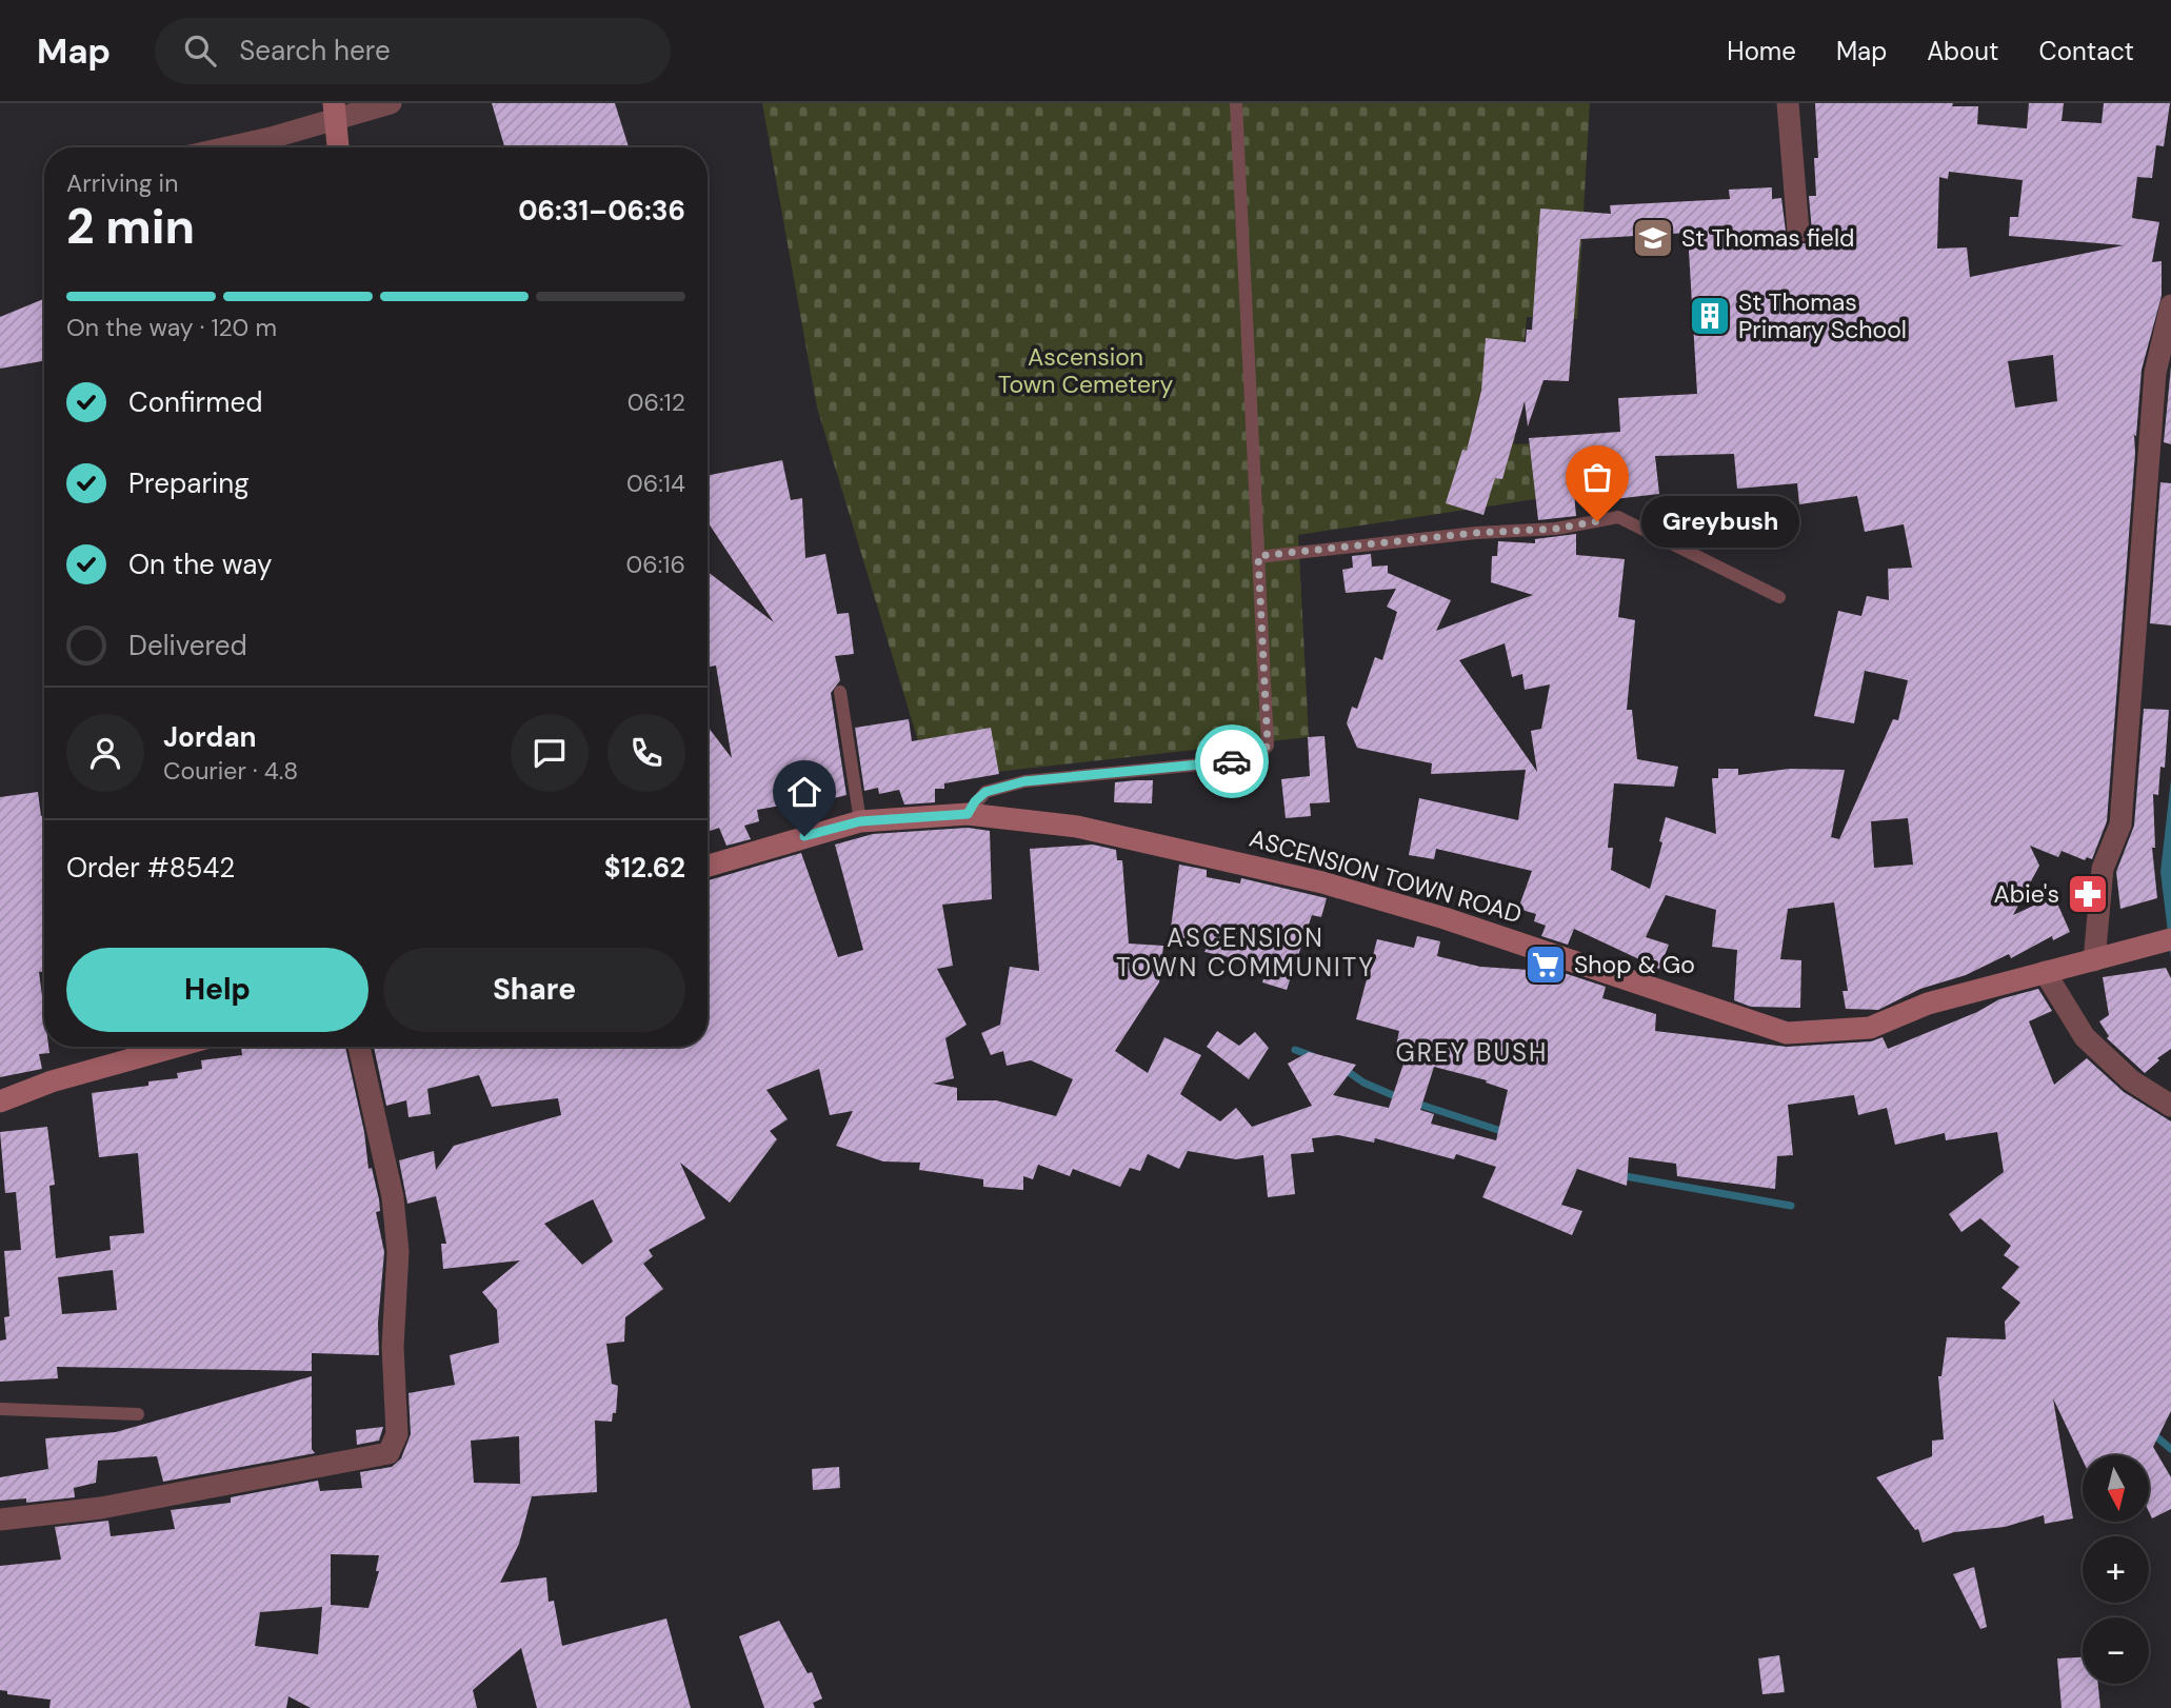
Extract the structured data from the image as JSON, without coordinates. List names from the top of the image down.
{
  "streets": {
    "main road": ["ASCENSION TOWN ROAD"]
  },
  "districts": ["ASCENSION TOWN COMMUNITY", "GREY BUSH"],
  "parks": ["Ascension Town Cemetery"],
  "places": {
    "school or university": ["St Thomas field"],
    "building": ["St Thomas Primary School"],
    "other": ["Greybush"],
    "pharmacy": ["Abie's"],
    "supermarket": ["Shop & Go"]
  },
  "north": "bottom",
  "page": {
    "header": "Map",
    "search": "Search here",
    "nav": [
      "Home",
      "Map",
      "About",
      "Contact"
    ],
    "heading": ["2 min", "Arriving in", "06:31–06:36"],
    "panel": [
      "Jordan",
      "Courier · 4.8",
      "Order #8542",
      "$12.62"
    ],
    "bar": "On the way · 120 m",
    "list": [
      ["Confirmed", "06:12"],
      ["Preparing", "06:14"],
      ["On the way", "06:16"],
      "Delivered"
    ],
    "bubble": "Greybush",
    "buttons": ["Help", "Share"],
    "map_buttons": ["+", "−"]
  }
}
